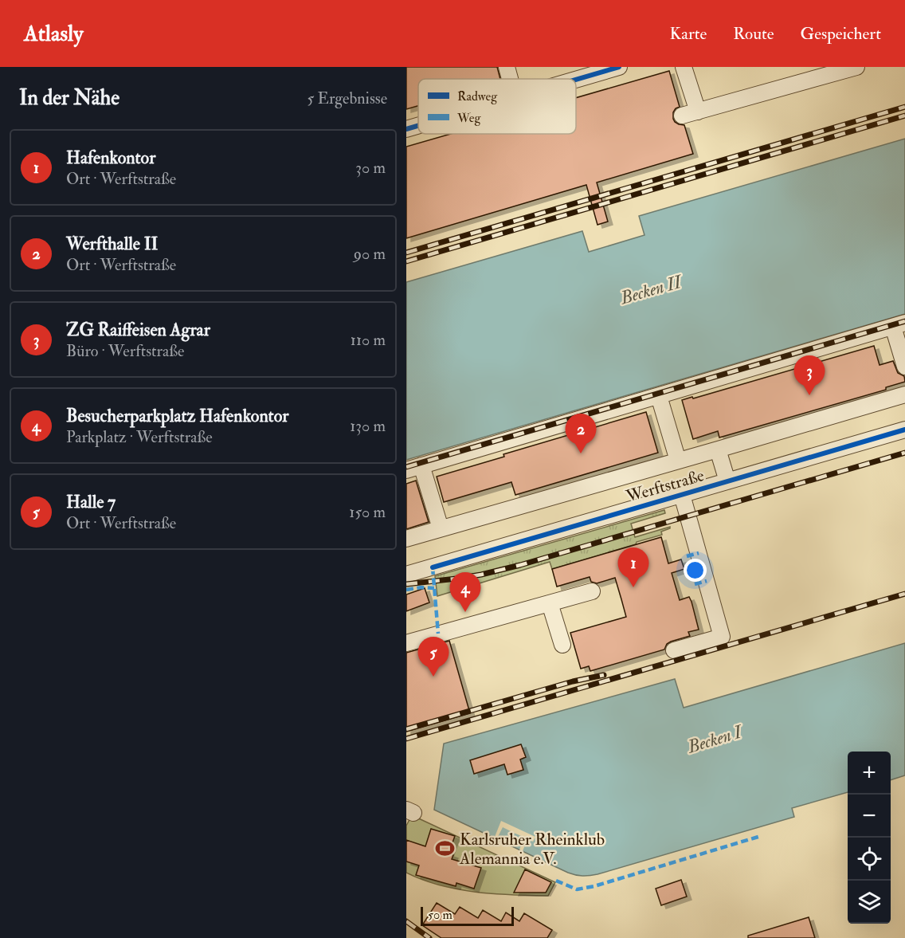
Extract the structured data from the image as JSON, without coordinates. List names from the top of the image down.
{
  "streets": {
    "street": ["Werftstraße"]
  },
  "water": ["Becken II", "Becken I"],
  "places": {
    "sports": ["Karlsruher Rheinklub Alemannia e.V."]
  },
  "legend": ["Radweg", "Weg"],
  "scale_bar": "50 m",
  "page": {
    "header": "Atlasly",
    "nav": ["Karte", "Route", "Gespeichert"],
    "heading": ["In der Nähe", "5 Ergebnisse"],
    "list": [
      {
        "mark": "1",
        "name": "Hafenkontor",
        "note": "Ort · Werftstraße",
        "value": "30 m"
      },
      {
        "mark": "2",
        "name": "Werfthalle II",
        "note": "Ort · Werftstraße",
        "value": "90 m"
      },
      {
        "mark": "3",
        "name": "ZG Raiffeisen Agrar",
        "note": "Büro · Werftstraße",
        "value": "110 m"
      },
      {
        "mark": "4",
        "name": "Besucherparkplatz Hafenkontor",
        "note": "Parkplatz · Werftstraße",
        "value": "130 m"
      },
      {
        "mark": "5",
        "name": "Halle 7",
        "note": "Ort · Werftstraße",
        "value": "150 m"
      }
    ],
    "pins": [
      "3",
      "2",
      "1",
      "4",
      "5"
    ],
    "map_buttons": ["+", "−"],
    "scale": "50 m"
  }
}
